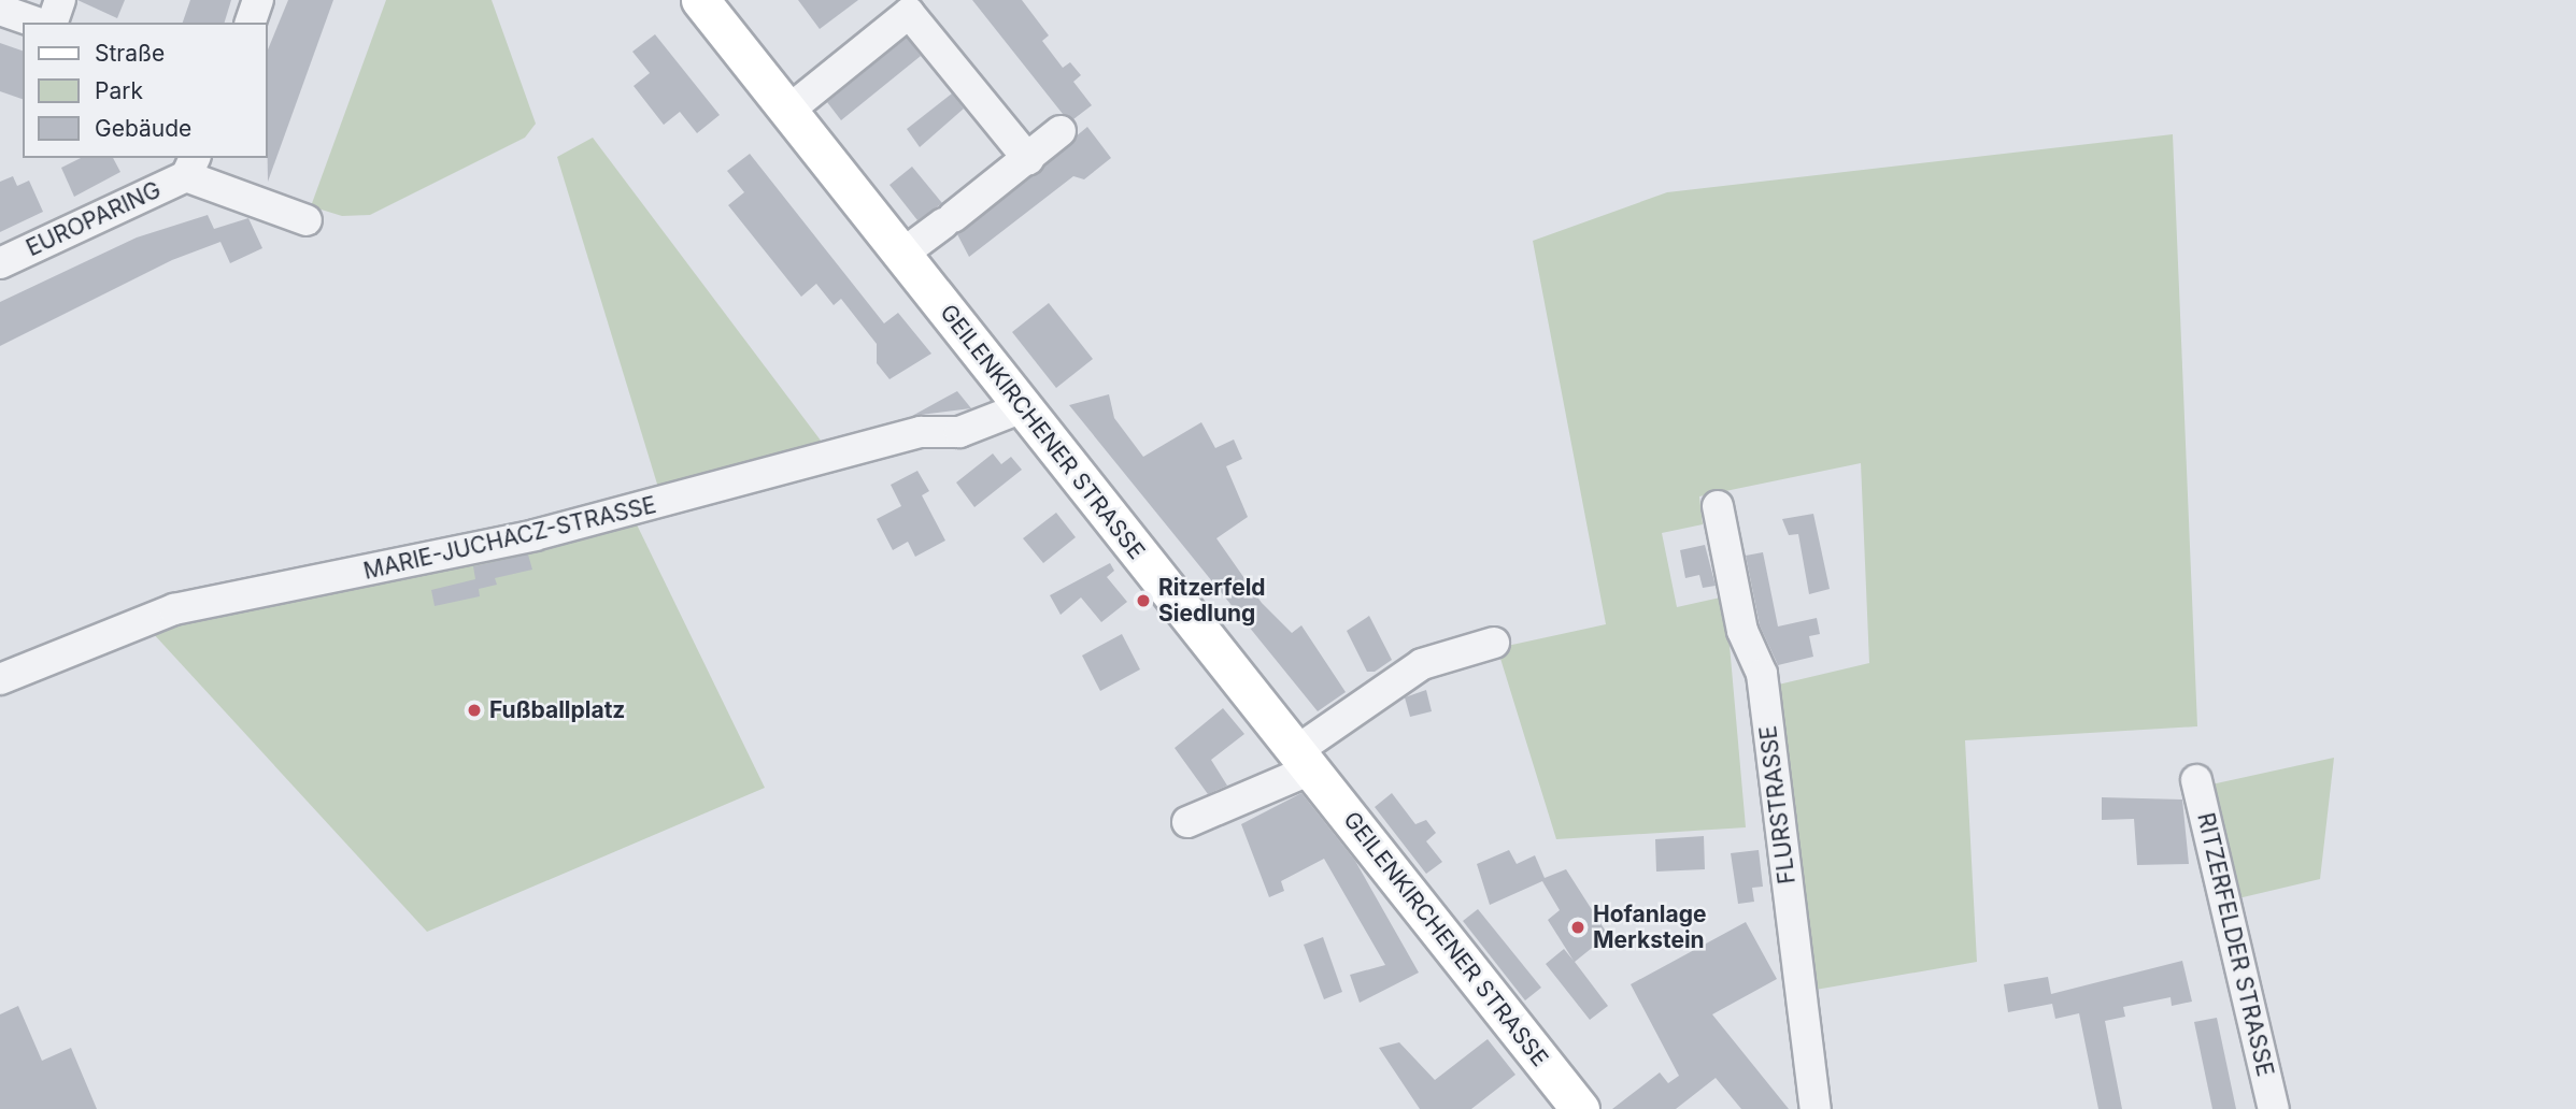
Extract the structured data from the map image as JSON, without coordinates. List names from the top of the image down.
{
  "streets": {
    "main road": ["GEILENKIRCHENER STRASSE"],
    "street": [
      "EUROPARING",
      "MARIE-JUCHACZ-STRASSE",
      "FLURSTRASSE",
      "RITZERFELDER STRASSE"
    ]
  },
  "crossings": [
    ["GEILENKIRCHENER STRASSE", "MARIE-JUCHACZ-STRASSE"]
  ],
  "places": ["Ritzerfeld Siedlung", "Fußballplatz", "Hofanlage Merkstein"],
  "legend": ["Straße", "Park", "Gebäude"]
}
